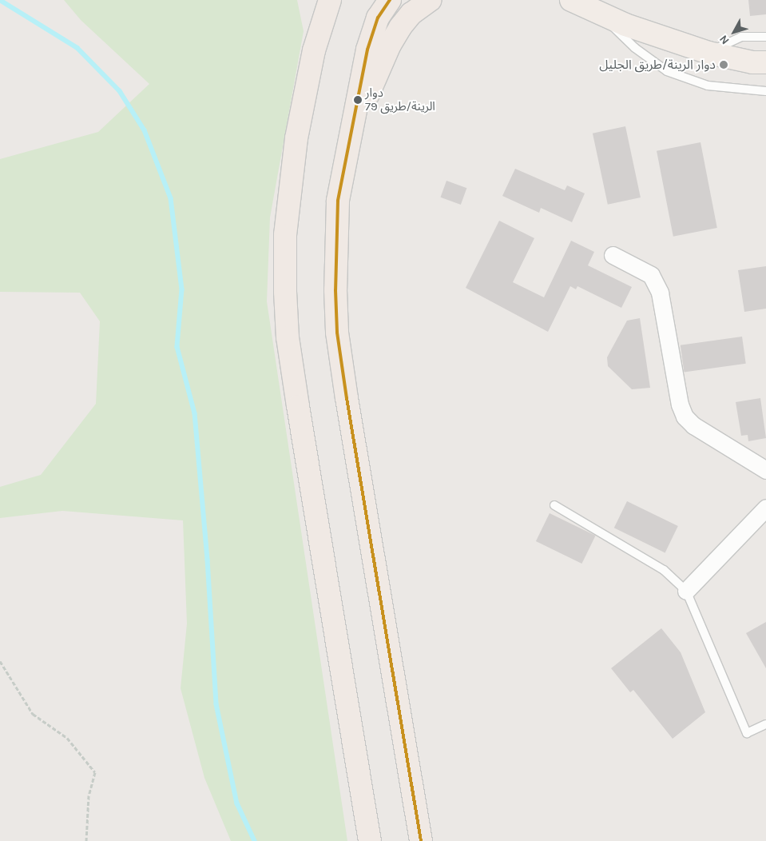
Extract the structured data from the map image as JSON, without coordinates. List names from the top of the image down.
{
  "places": ["دوار الرينة/طريق الجليل", "دوار الرينة/طريق 79"],
  "north": "bottom left"
}
